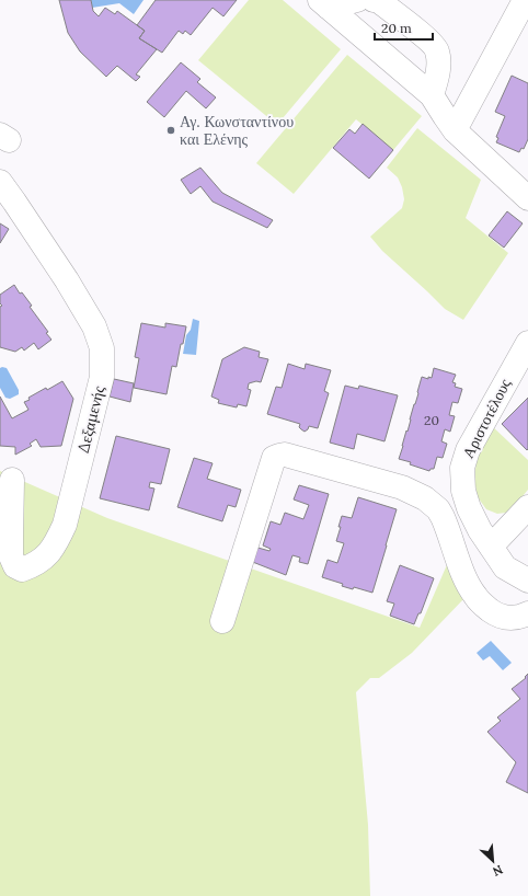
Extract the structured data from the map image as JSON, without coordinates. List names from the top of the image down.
{
  "streets": {
    "street": ["Αριστοτέλους", "Δεξαμενής"]
  },
  "places": ["Αγ. Κωνσταντίνου και Ελένης"],
  "house_numbers": ["20"],
  "scale_bar": "20 m",
  "north": "bottom right"
}
